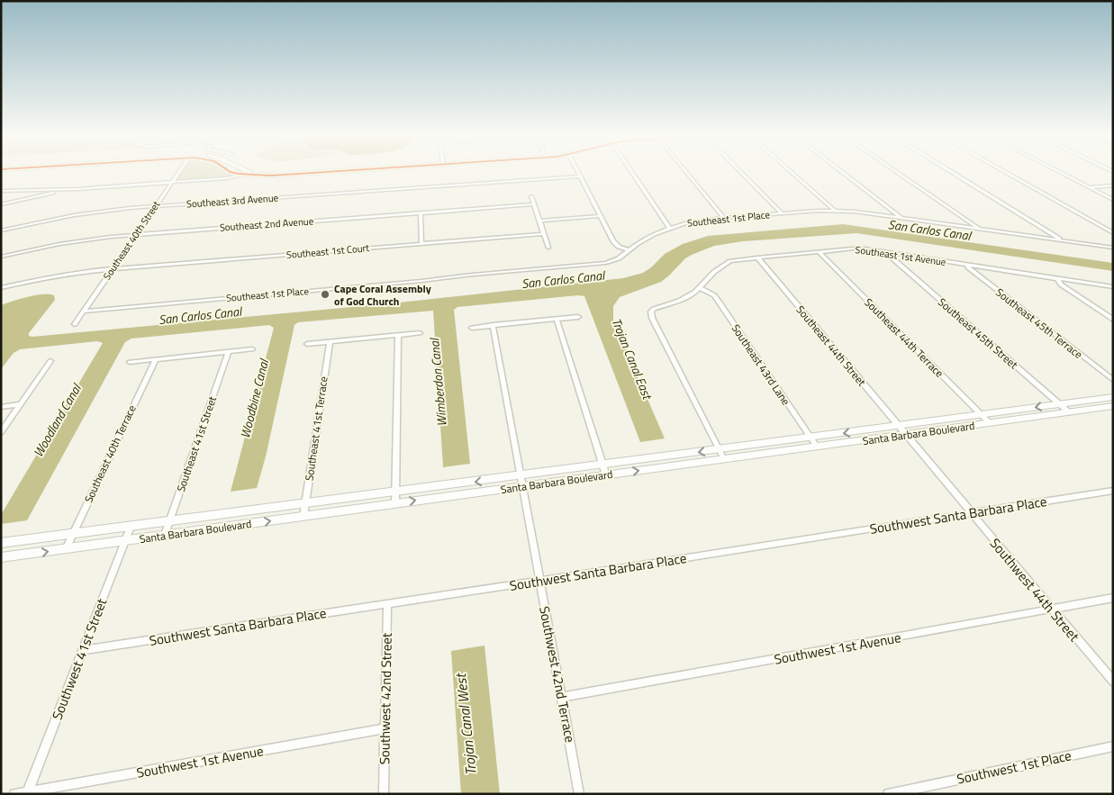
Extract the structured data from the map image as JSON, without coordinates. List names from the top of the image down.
{
  "streets": {
    "main road": ["Santa Barbara Boulevard"],
    "street": [
      "Southeast 3rd Avenue",
      "Southeast 1st Place",
      "Southeast 2nd Avenue",
      "Southeast 40th Street",
      "Southeast 1st Court",
      "Southeast 1st Avenue",
      "Southeast 45th Terrace",
      "Southeast 45th Street",
      "Southeast 44th Terrace",
      "Southeast 44th Street",
      "Southeast 43rd Lane",
      "Southeast 41st Terrace",
      "Southeast 41st Street",
      "Southeast 40th Terrace",
      "Southwest Santa Barbara Place",
      "Southwest 44th Street",
      "Southwest 1st Avenue",
      "Southwest 41st Street",
      "Southwest 42nd Terrace",
      "Southwest 42nd Street",
      "Southwest 1st Place"
    ]
  },
  "crossings": [
    ["Southeast 3rd Avenue", "Southeast 40th Street"],
    ["Southeast 1st Place", "Southeast 40th Street"],
    ["Southeast 2nd Avenue", "Southeast 40th Street"],
    ["Southeast 40th Street", "Southeast 1st Court"],
    ["Southeast 1st Avenue", "Southeast 45th Terrace"],
    ["Southeast 1st Avenue", "Southeast 45th Street"],
    ["Southeast 1st Avenue", "Southeast 44th Terrace"],
    ["Southeast 1st Avenue", "Southeast 44th Street"],
    ["Southeast 1st Avenue", "Southeast 43rd Lane"],
    ["Southeast 1st Avenue", "Santa Barbara Boulevard"],
    ["Southeast 45th Street", "Santa Barbara Boulevard"],
    ["Southeast 44th Terrace", "Santa Barbara Boulevard"],
    ["Southeast 44th Street", "Santa Barbara Boulevard"],
    ["Southeast 44th Street", "Southwest 44th Street"],
    ["Southeast 43rd Lane", "Santa Barbara Boulevard"],
    ["Southeast 41st Terrace", "Santa Barbara Boulevard"],
    ["Santa Barbara Boulevard", "Southeast 41st Street"],
    ["Santa Barbara Boulevard", "Southeast 40th Terrace"],
    ["Santa Barbara Boulevard", "Southwest 44th Street"],
    ["Santa Barbara Boulevard", "Southwest 41st Street"],
    ["Santa Barbara Boulevard", "Southwest 42nd Terrace"],
    ["Southwest Santa Barbara Place", "Southwest 44th Street"],
    ["Southwest Santa Barbara Place", "Southwest 41st Street"],
    ["Southwest Santa Barbara Place", "Southwest 42nd Terrace"],
    ["Southwest Santa Barbara Place", "Southwest 42nd Street"],
    ["Southwest 44th Street", "Southwest 1st Avenue"],
    ["Southwest 1st Avenue", "Southwest 41st Street"],
    ["Southwest 1st Avenue", "Southwest 42nd Terrace"],
    ["Southwest 1st Avenue", "Southwest 42nd Street"]
  ],
  "water": [
    "San Carlos Canal",
    "Trojan Canal East",
    "Wimberdon Canal",
    "Woodbine Canal",
    "Woodland Canal",
    "Trojan Canal West"
  ],
  "places": ["Cape Coral Assembly of God Church"]
}
